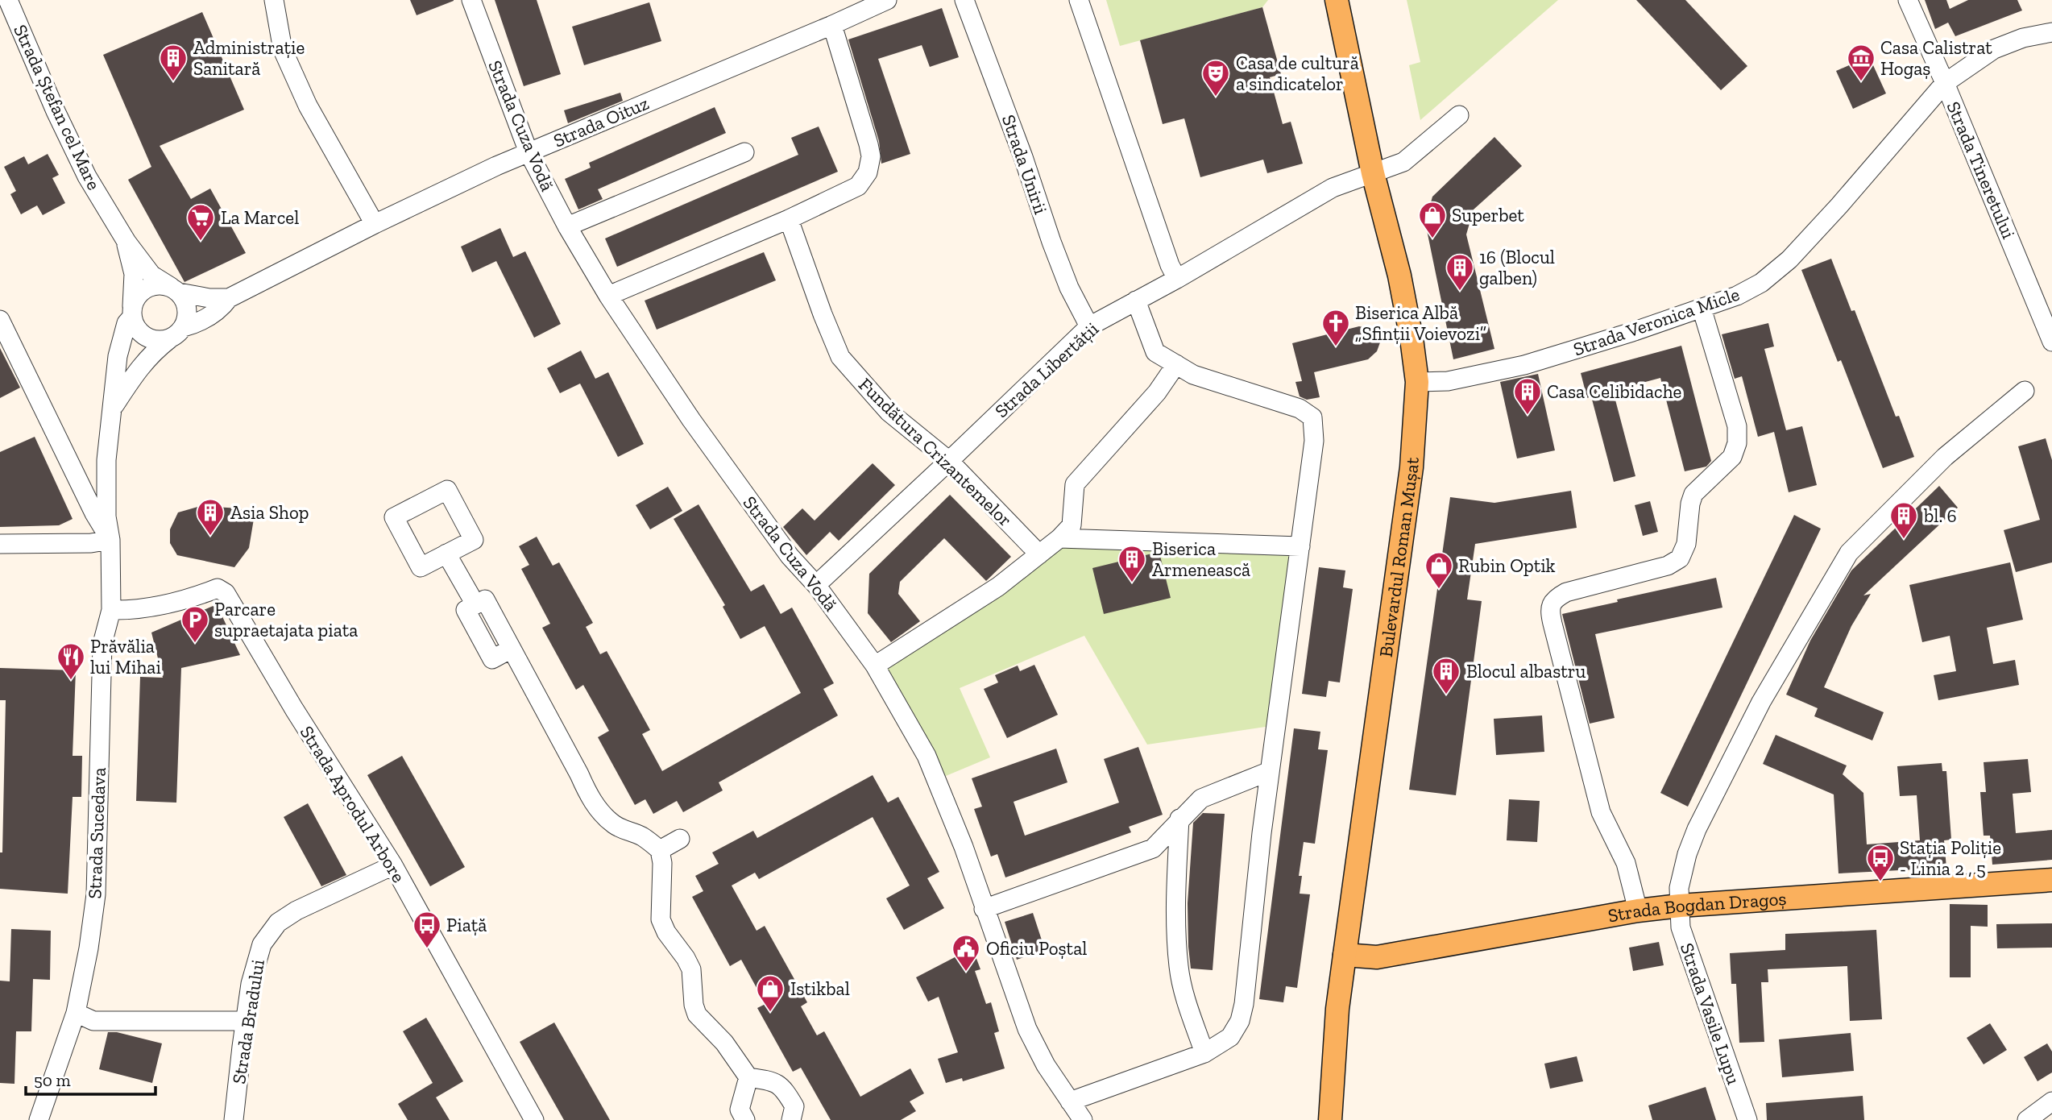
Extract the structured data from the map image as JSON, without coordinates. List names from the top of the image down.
{
  "streets": {
    "main road": ["Bulevardul Roman Mușat", "Strada Bogdan Dragoș"],
    "street": [
      "Strada Ștefan cel Mare",
      "Strada Oituz",
      "Strada Cuza Vodă",
      "Strada Unirii",
      "Strada Tineretului",
      "Strada Veronica Micle",
      "Strada Libertății",
      "Fundătura Crizantemelor",
      "Strada Aprodul Arbore",
      "Strada Sucedava",
      "Strada Vasile Lupu",
      "Strada Bradului"
    ]
  },
  "crossings": [
    ["Strada Ștefan cel Mare", "Strada Oituz"],
    ["Strada Ștefan cel Mare", "Strada Sucedava"],
    ["Strada Oituz", "Strada Cuza Vodă"],
    ["Strada Oituz", "Strada Sucedava"],
    ["Strada Cuza Vodă", "Strada Libertății"],
    ["Strada Unirii", "Strada Libertății"],
    ["Strada Tineretului", "Strada Veronica Micle"],
    ["Strada Veronica Micle", "Bulevardul Roman Mușat"],
    ["Strada Libertății", "Fundătura Crizantemelor"],
    ["Strada Libertății", "Bulevardul Roman Mușat"],
    ["Bulevardul Roman Mușat", "Strada Bogdan Dragoș"],
    ["Strada Aprodul Arbore", "Strada Sucedava"],
    ["Strada Aprodul Arbore", "Strada Bradului"],
    ["Strada Bogdan Dragoș", "Strada Vasile Lupu"]
  ],
  "places": {
    "building": [
      "Administrație Sanitară",
      "16 (Blocul galben)",
      "Casa Celibidache",
      "Asia Shop",
      "bl. 6",
      "Biserica Armenească",
      "Blocul albastru"
    ],
    "museum": ["Casa Calistrat Hogaș"],
    "theatre": ["Casa de cultură a sindicatelor"],
    "shop": ["Superbet", "Rubin Optik", "Istikbal"],
    "supermarket": ["La Marcel"],
    "church": ["Biserica Albă „Sfinții Voievozi”"],
    "parking": ["Parcare supraetajata piata"],
    "restaurant": ["Prăvălia lui Mihai"],
    "bus stop": ["Stația Poliție - Linia 2 , 5", "Piață"],
    "public building": ["Oficiu Poștal"]
  },
  "scale_bar": "50 m"
}
